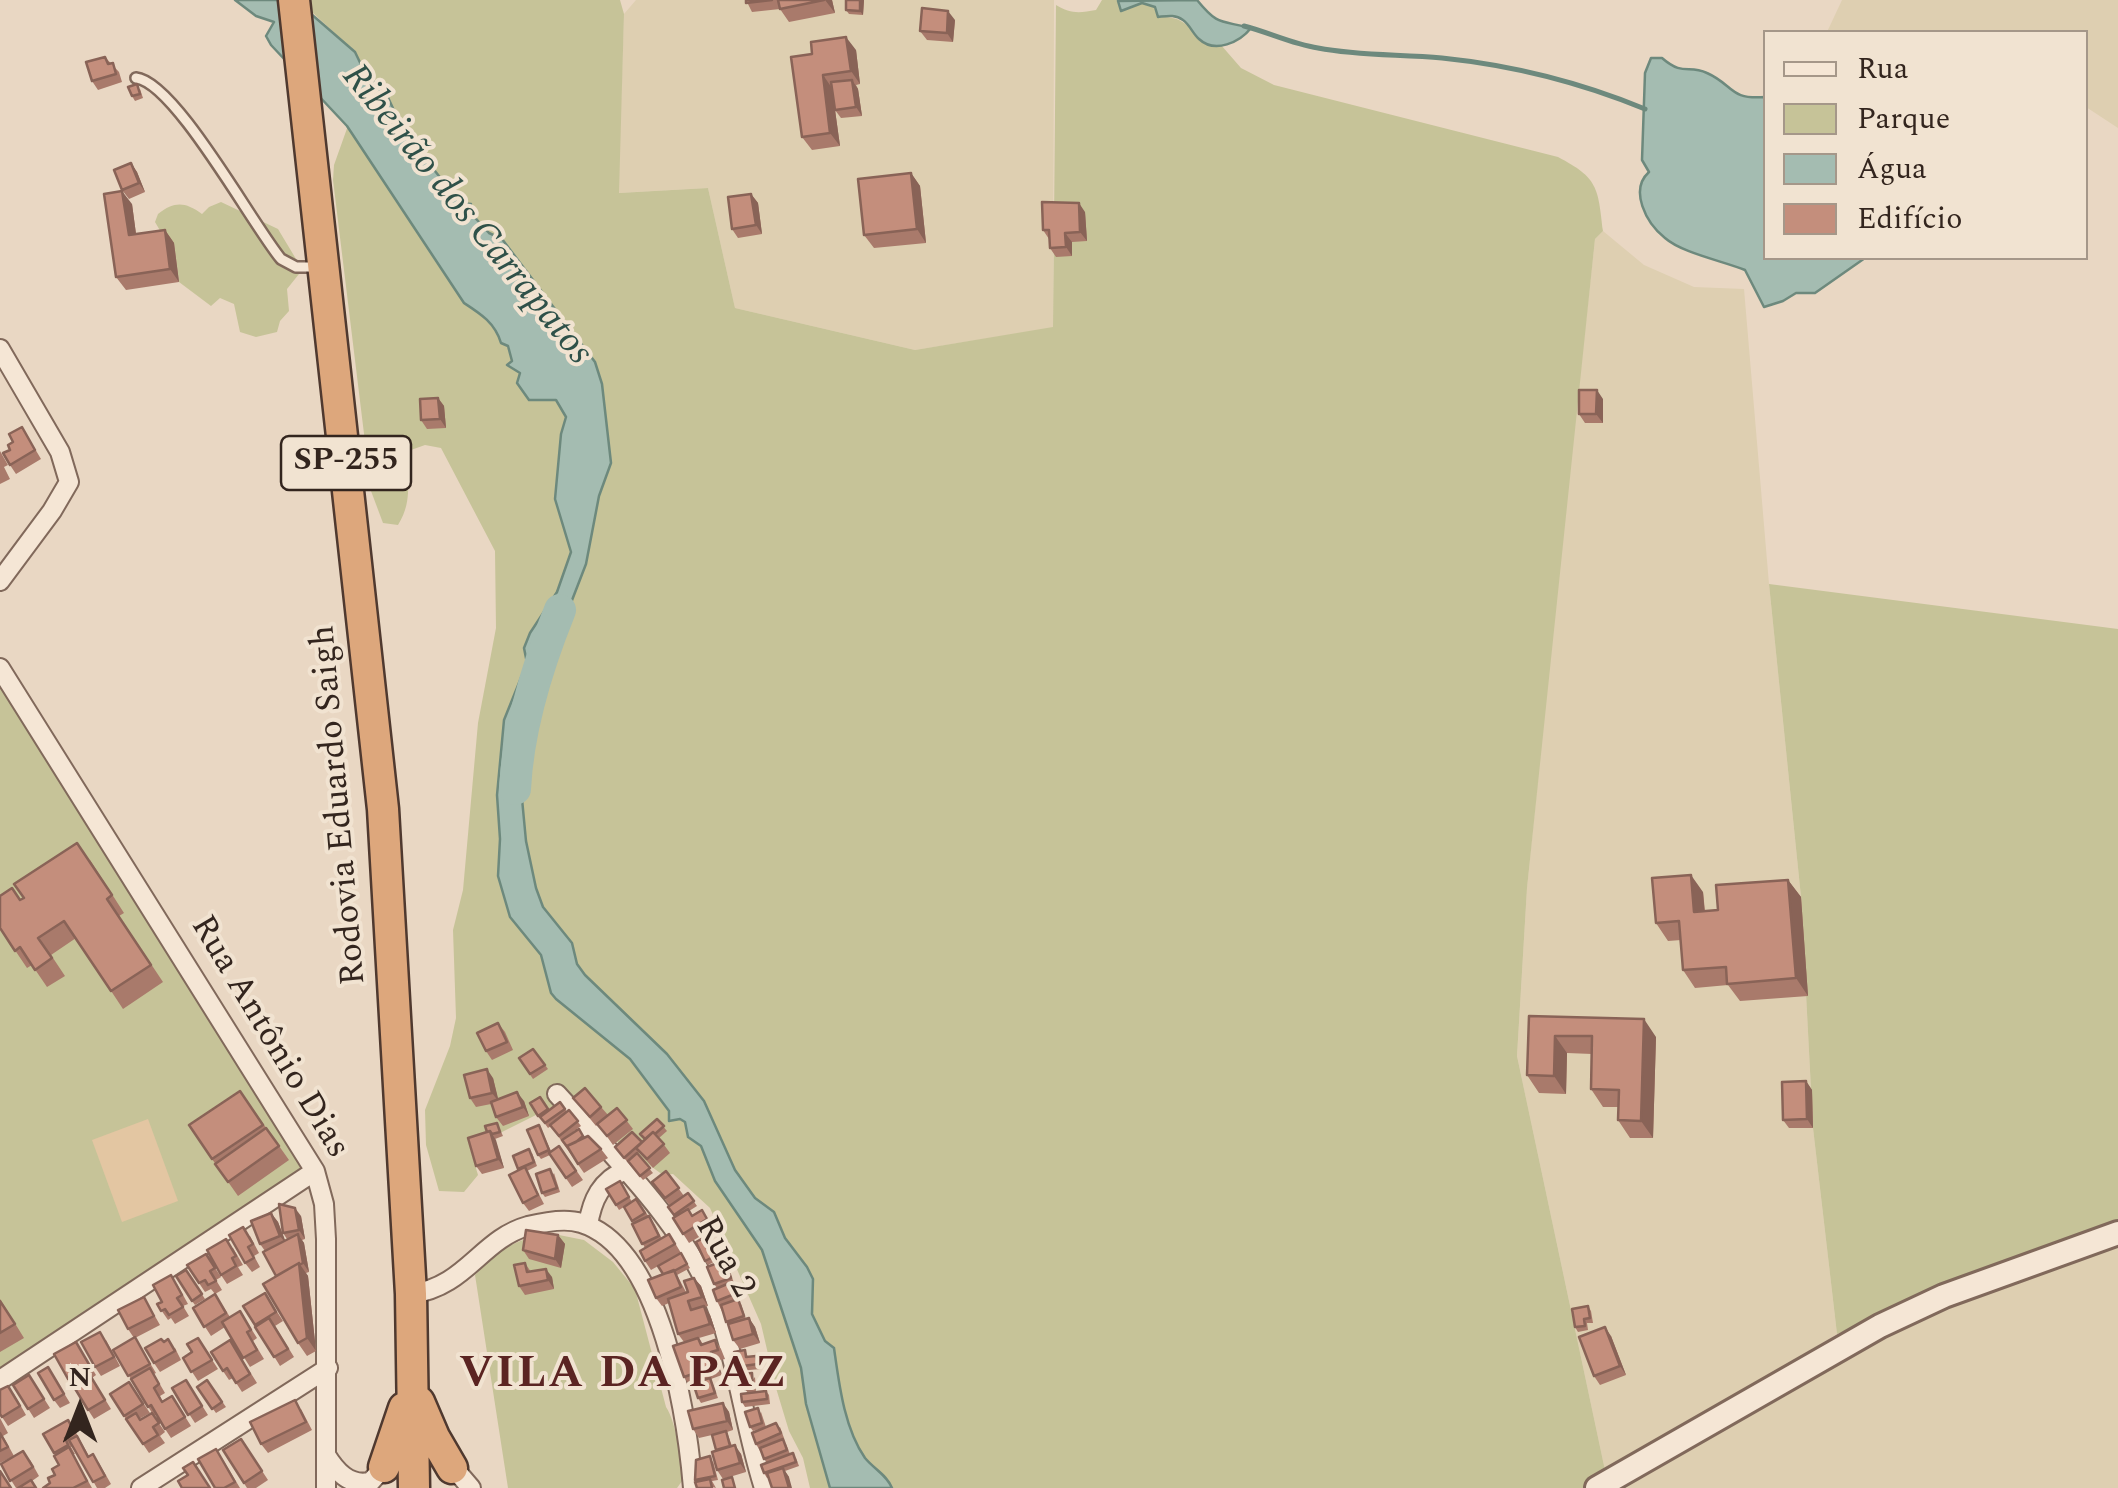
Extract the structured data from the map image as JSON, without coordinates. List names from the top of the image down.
{
  "streets": {
    "highway": ["SP-255", "Rodovia Eduardo Saigh"],
    "street": ["Rua Antônio Dias", "Rua 2"]
  },
  "districts": ["VILA DA PAZ"],
  "water": ["Ribeirão dos Carrapatos"],
  "legend": [
    "Rua",
    "Parque",
    "Água",
    "Edifício"
  ],
  "north": "top"
}
